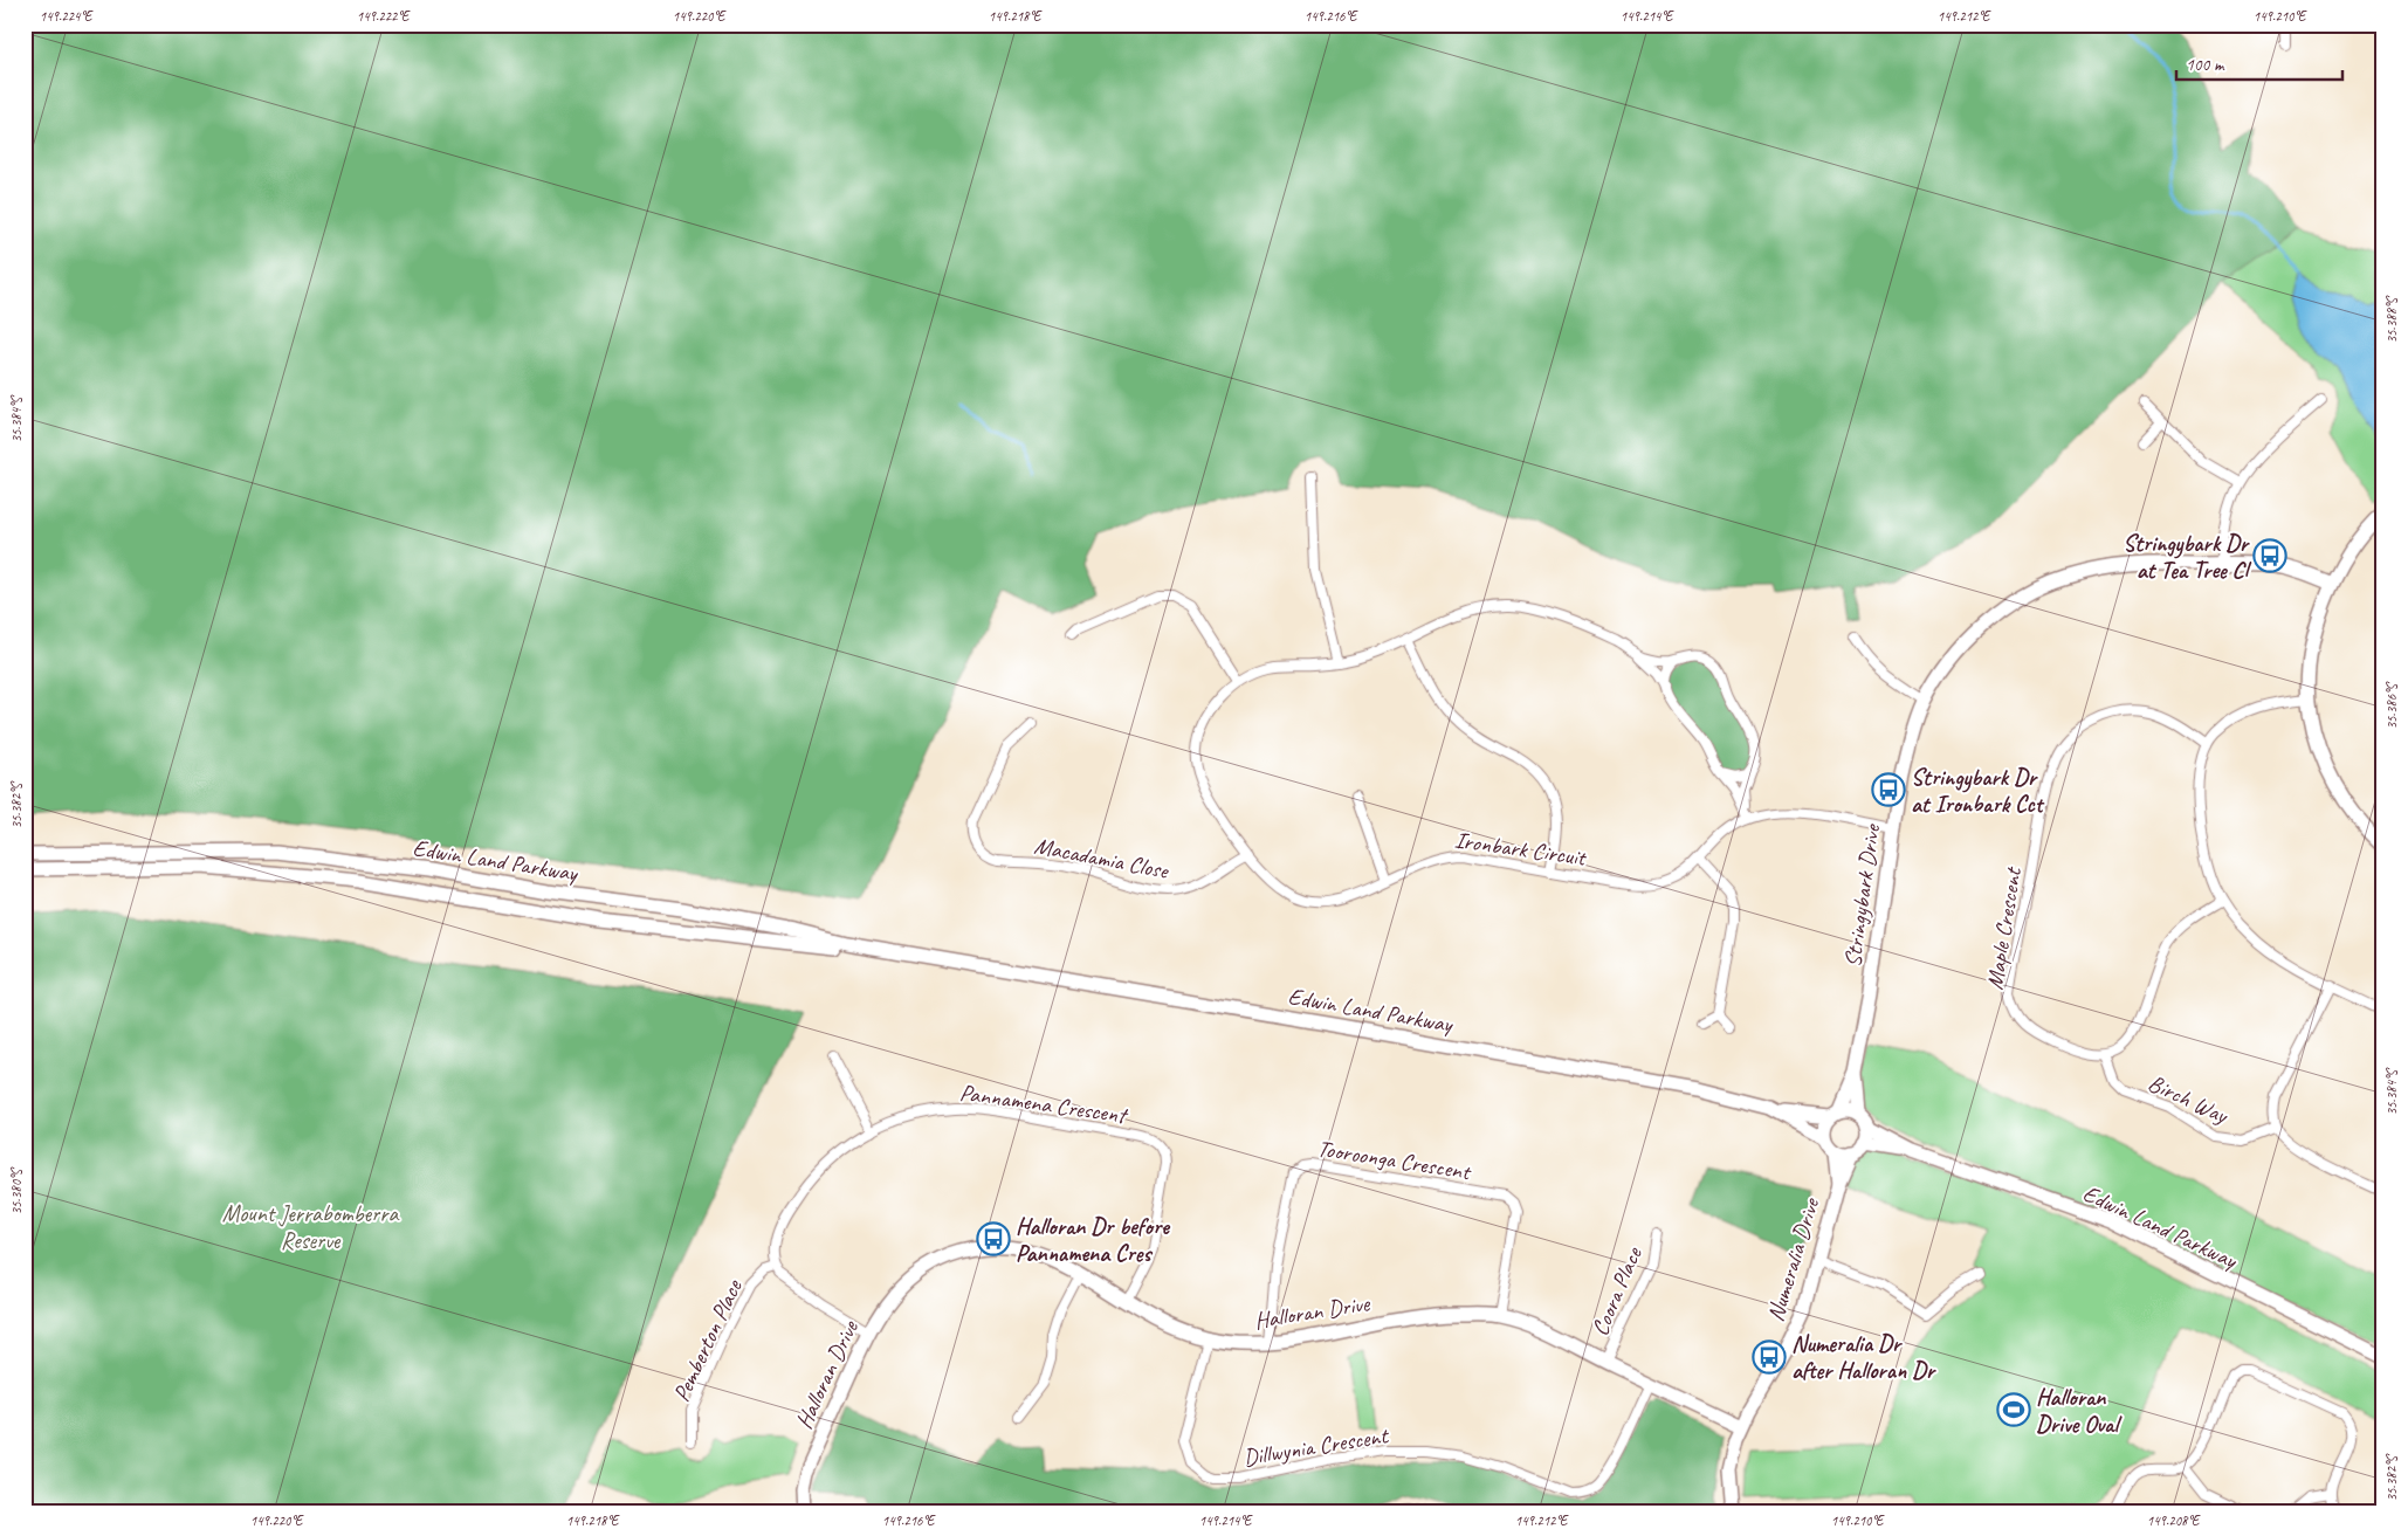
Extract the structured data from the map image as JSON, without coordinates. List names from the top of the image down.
{
  "streets": {
    "main road": [
      "Edwin Land Parkway",
      "Stringybark Drive",
      "Numeralia Drive",
      "Halloran Drive"
    ],
    "street": [
      "Ironbark Circuit",
      "Macadamia Close",
      "Maple Crescent",
      "Birch Way",
      "Pannamena Crescent",
      "Tooroonga Crescent",
      "Coora Place",
      "Pemberton Place",
      "Dillwynia Crescent"
    ]
  },
  "crossings": [
    ["Ironbark Circuit", "Macadamia Close"],
    ["Ironbark Circuit", "Stringybark Drive"],
    ["Edwin Land Parkway", "Stringybark Drive"],
    ["Edwin Land Parkway", "Numeralia Drive"],
    ["Stringybark Drive", "Numeralia Drive"],
    ["Maple Crescent", "Birch Way"],
    ["Pannamena Crescent", "Halloran Drive"],
    ["Pannamena Crescent", "Pemberton Place"],
    ["Tooroonga Crescent", "Halloran Drive"],
    ["Numeralia Drive", "Halloran Drive"],
    ["Coora Place", "Halloran Drive"],
    ["Halloran Drive", "Dillwynia Crescent"]
  ],
  "parks": ["Mount Jerrabomberra Reserve"],
  "places": {
    "bus stop": [
      "Stringybark Dr at Tea Tree Cl",
      "Stringybark Dr at Ironbark Cct",
      "Halloran Dr before Pannamena Cres",
      "Numeralia Dr after Halloran Dr"
    ],
    "sports": ["Halloran Drive Oval"]
  },
  "scale_bar": "100 m",
  "coordinates": [
    "149.224°E",
    "149.222°E",
    "149.220°E",
    "149.218°E",
    "149.216°E",
    "149.214°E",
    "149.212°E",
    "149.210°E",
    "35.388°S",
    "35.384°S",
    "35.386°S",
    "35.382°S",
    "35.380°S",
    "149.208°E"
  ]
}
